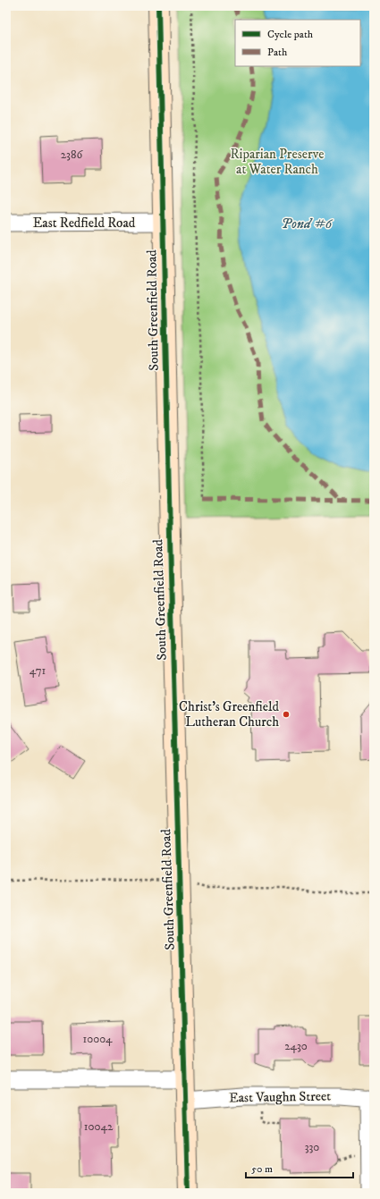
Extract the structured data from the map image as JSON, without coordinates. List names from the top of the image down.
{
  "streets": {
    "main road": ["South Greenfield Road"],
    "street": ["East Redfield Road", "East Vaughn Street"]
  },
  "crossings": [
    ["East Redfield Road", "South Greenfield Road"],
    ["South Greenfield Road", "East Vaughn Street"]
  ],
  "water": ["Pond #6"],
  "parks": ["Riparian Preserve at Water Ranch"],
  "places": ["Christ's Greenfield Lutheran Church"],
  "house_numbers": [
    "2386",
    "471",
    "10004",
    "2430",
    "10042",
    "330"
  ],
  "legend": ["Cycle path", "Path"],
  "scale_bar": "50 m"
}
